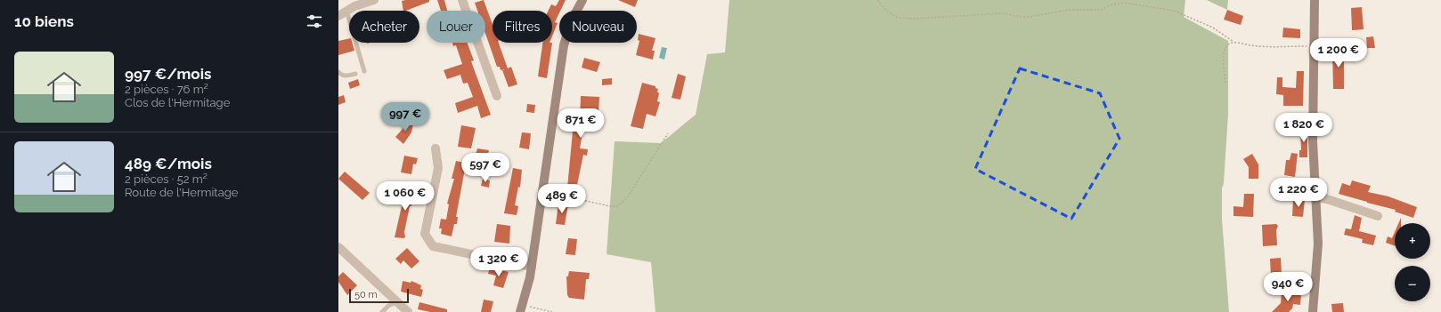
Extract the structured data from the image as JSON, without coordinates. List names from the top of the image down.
{
  "scale_bar": "50 m",
  "page": {
    "heading": "10 biens",
    "chip": [
      "Acheter",
      "Louer",
      "Filtres",
      "Nouveau"
    ],
    "price": [
      "1 200 €",
      "997 €",
      "871 €",
      "1 820 €",
      "597 €",
      "1 220 €",
      "1 060 €",
      "489 €",
      "1 320 €",
      "940 €"
    ],
    "list": [
      {
        "name": "997 €/mois",
        "note": "2 pièces · 76 m² · Clos de l'Hermitage"
      },
      {
        "name": "489 €/mois",
        "note": "2 pièces · 52 m² · Route de l'Hermitage"
      }
    ],
    "map_buttons": ["+", "−"],
    "scale": "50 m"
  }
}
